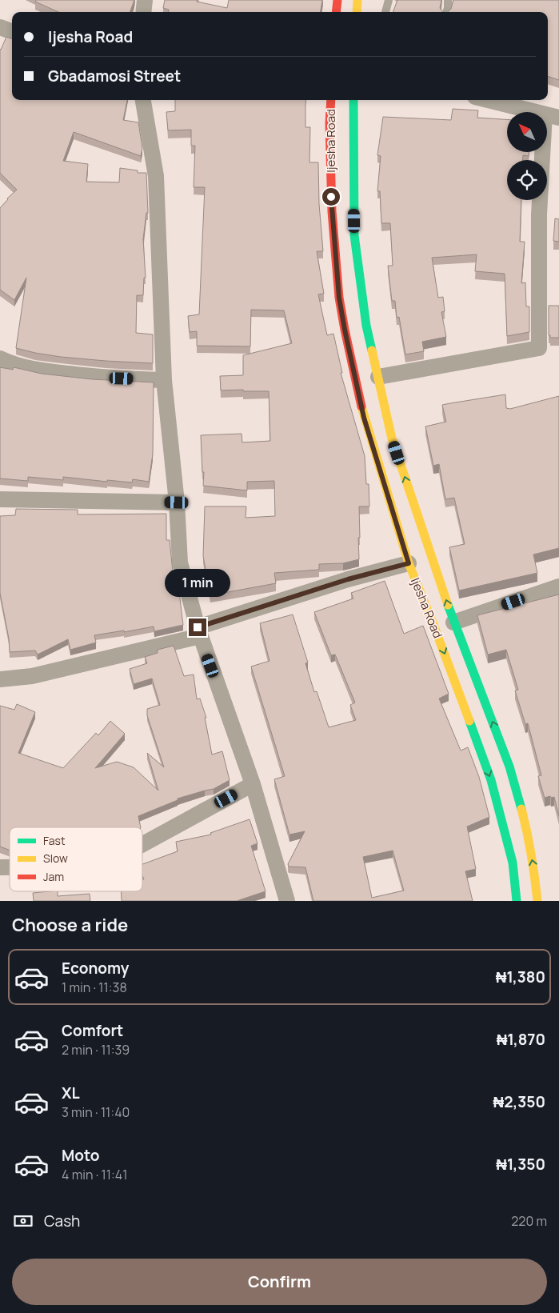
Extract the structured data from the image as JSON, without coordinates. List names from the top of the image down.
{
  "streets": {
    "main road": ["Ijesha Road"]
  },
  "legend": ["Fast", "Slow", "Jam"],
  "north": "top left",
  "page": {
    "banner": ["Ijesha Road", "Gbadamosi Street"],
    "bubble": "1 min",
    "heading": "Choose a ride",
    "list": [
      {
        "name": "Economy",
        "note": "1 min · 11:38",
        "value": "₦1,380"
      },
      {
        "name": "Comfort",
        "note": "2 min · 11:39",
        "value": "₦1,870"
      },
      {
        "name": "XL",
        "note": "3 min · 11:40",
        "value": "₦2,350"
      },
      {
        "name": "Moto",
        "note": "4 min · 11:41",
        "value": "₦1,350"
      }
    ],
    "pay": ["Cash", "220 m"],
    "buttons": "Confirm"
  }
}
